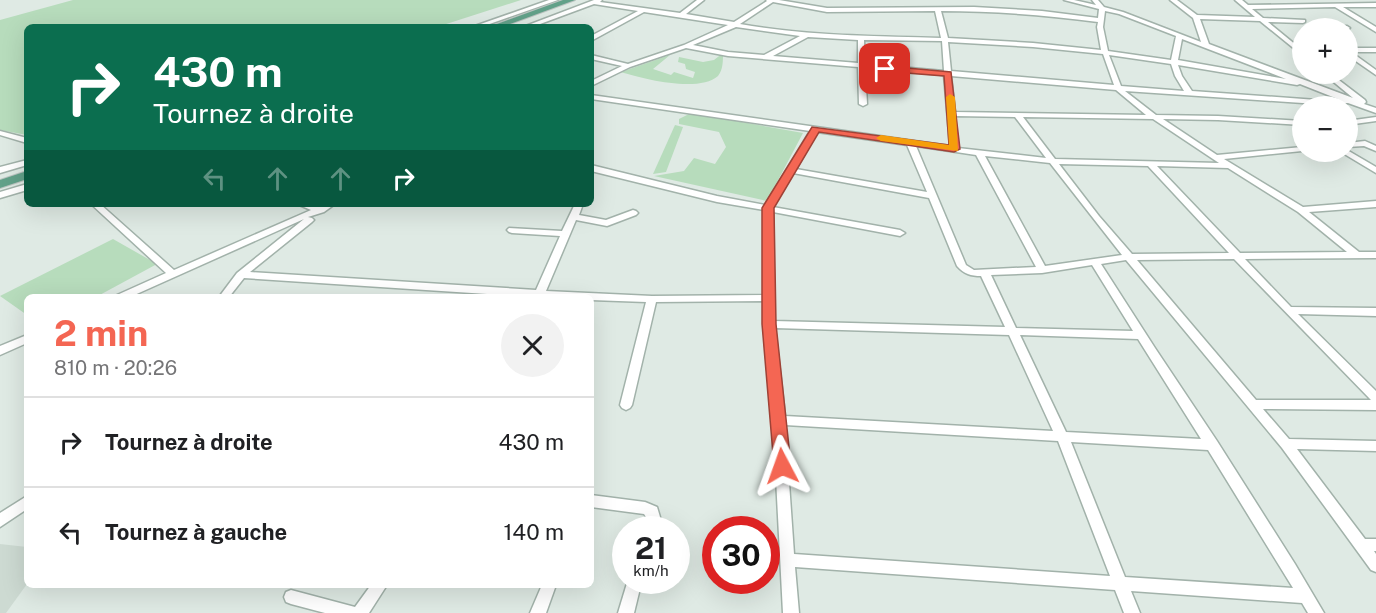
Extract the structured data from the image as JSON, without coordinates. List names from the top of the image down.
{
  "page": {
    "map_buttons": ["+", "−"],
    "turn": ["430 m", "Tournez à droite"],
    "heading": ["2 min", "810 m · 20:26"],
    "list": [
      {
        "name": "Tournez à droite",
        "value": "430 m"
      },
      {
        "name": "Tournez à gauche",
        "value": "140 m"
      }
    ],
    "speed": "21 km/h",
    "limit": "30"
  }
}
